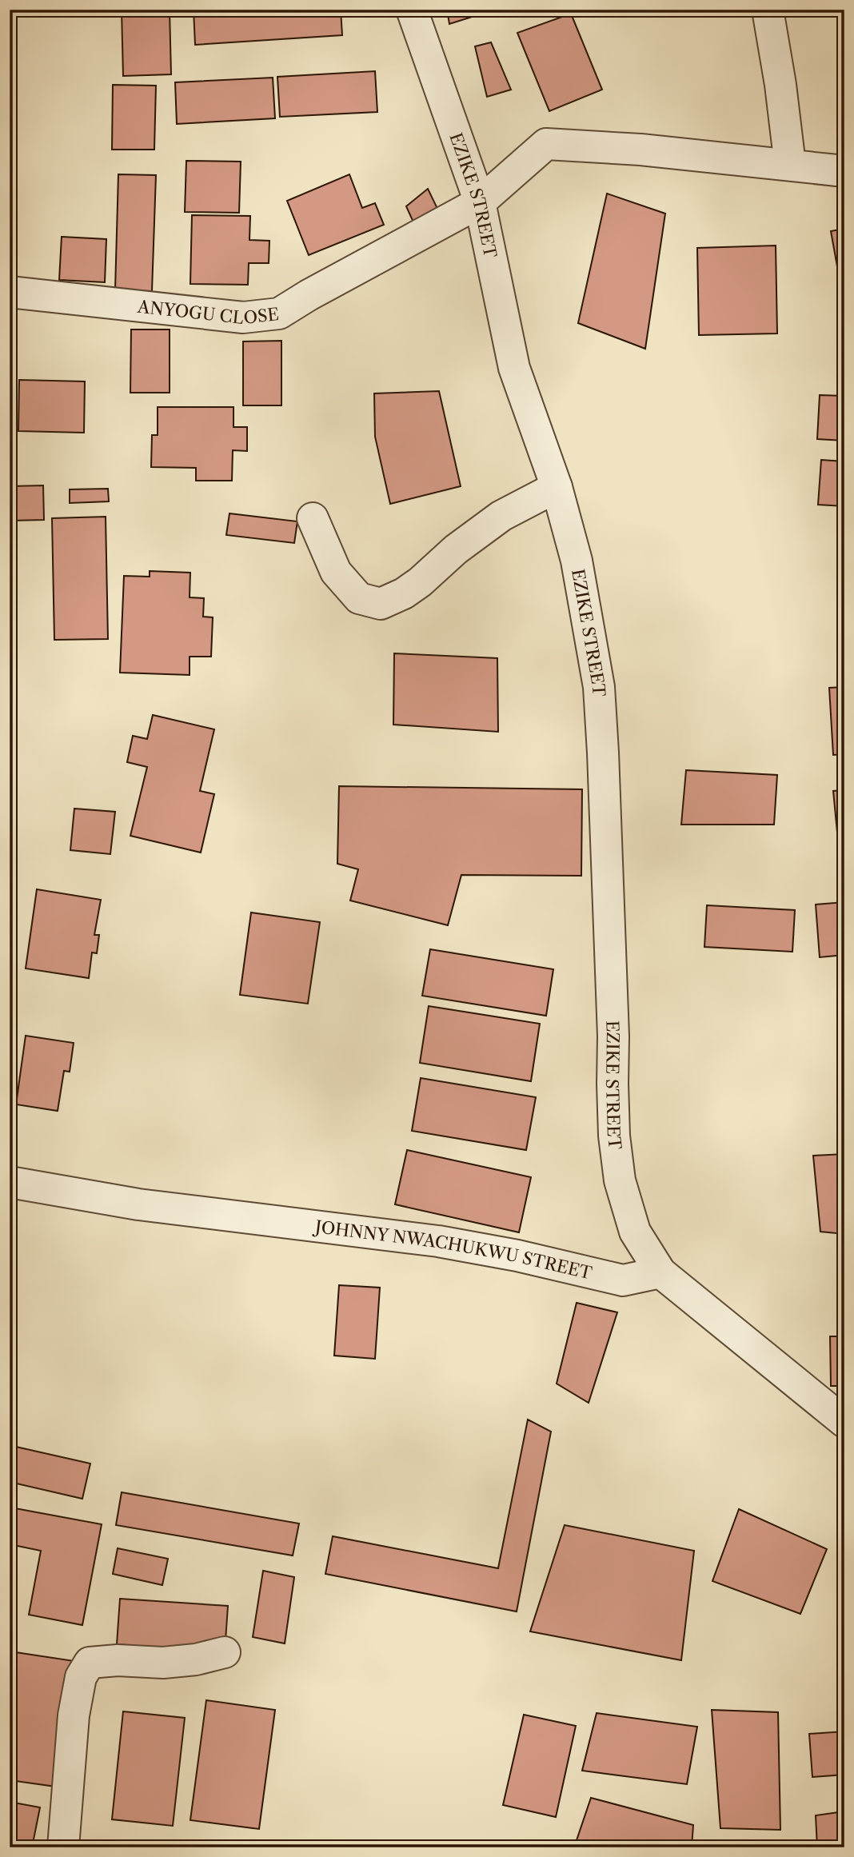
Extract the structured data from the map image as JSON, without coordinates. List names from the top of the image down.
{
  "streets": {
    "street": ["EZIKE STREET", "ANYOGU CLOSE", "JOHNNY NWACHUKWU STREET"]
  },
  "crossings": [
    ["EZIKE STREET", "ANYOGU CLOSE"],
    ["EZIKE STREET", "JOHNNY NWACHUKWU STREET"]
  ]
}
